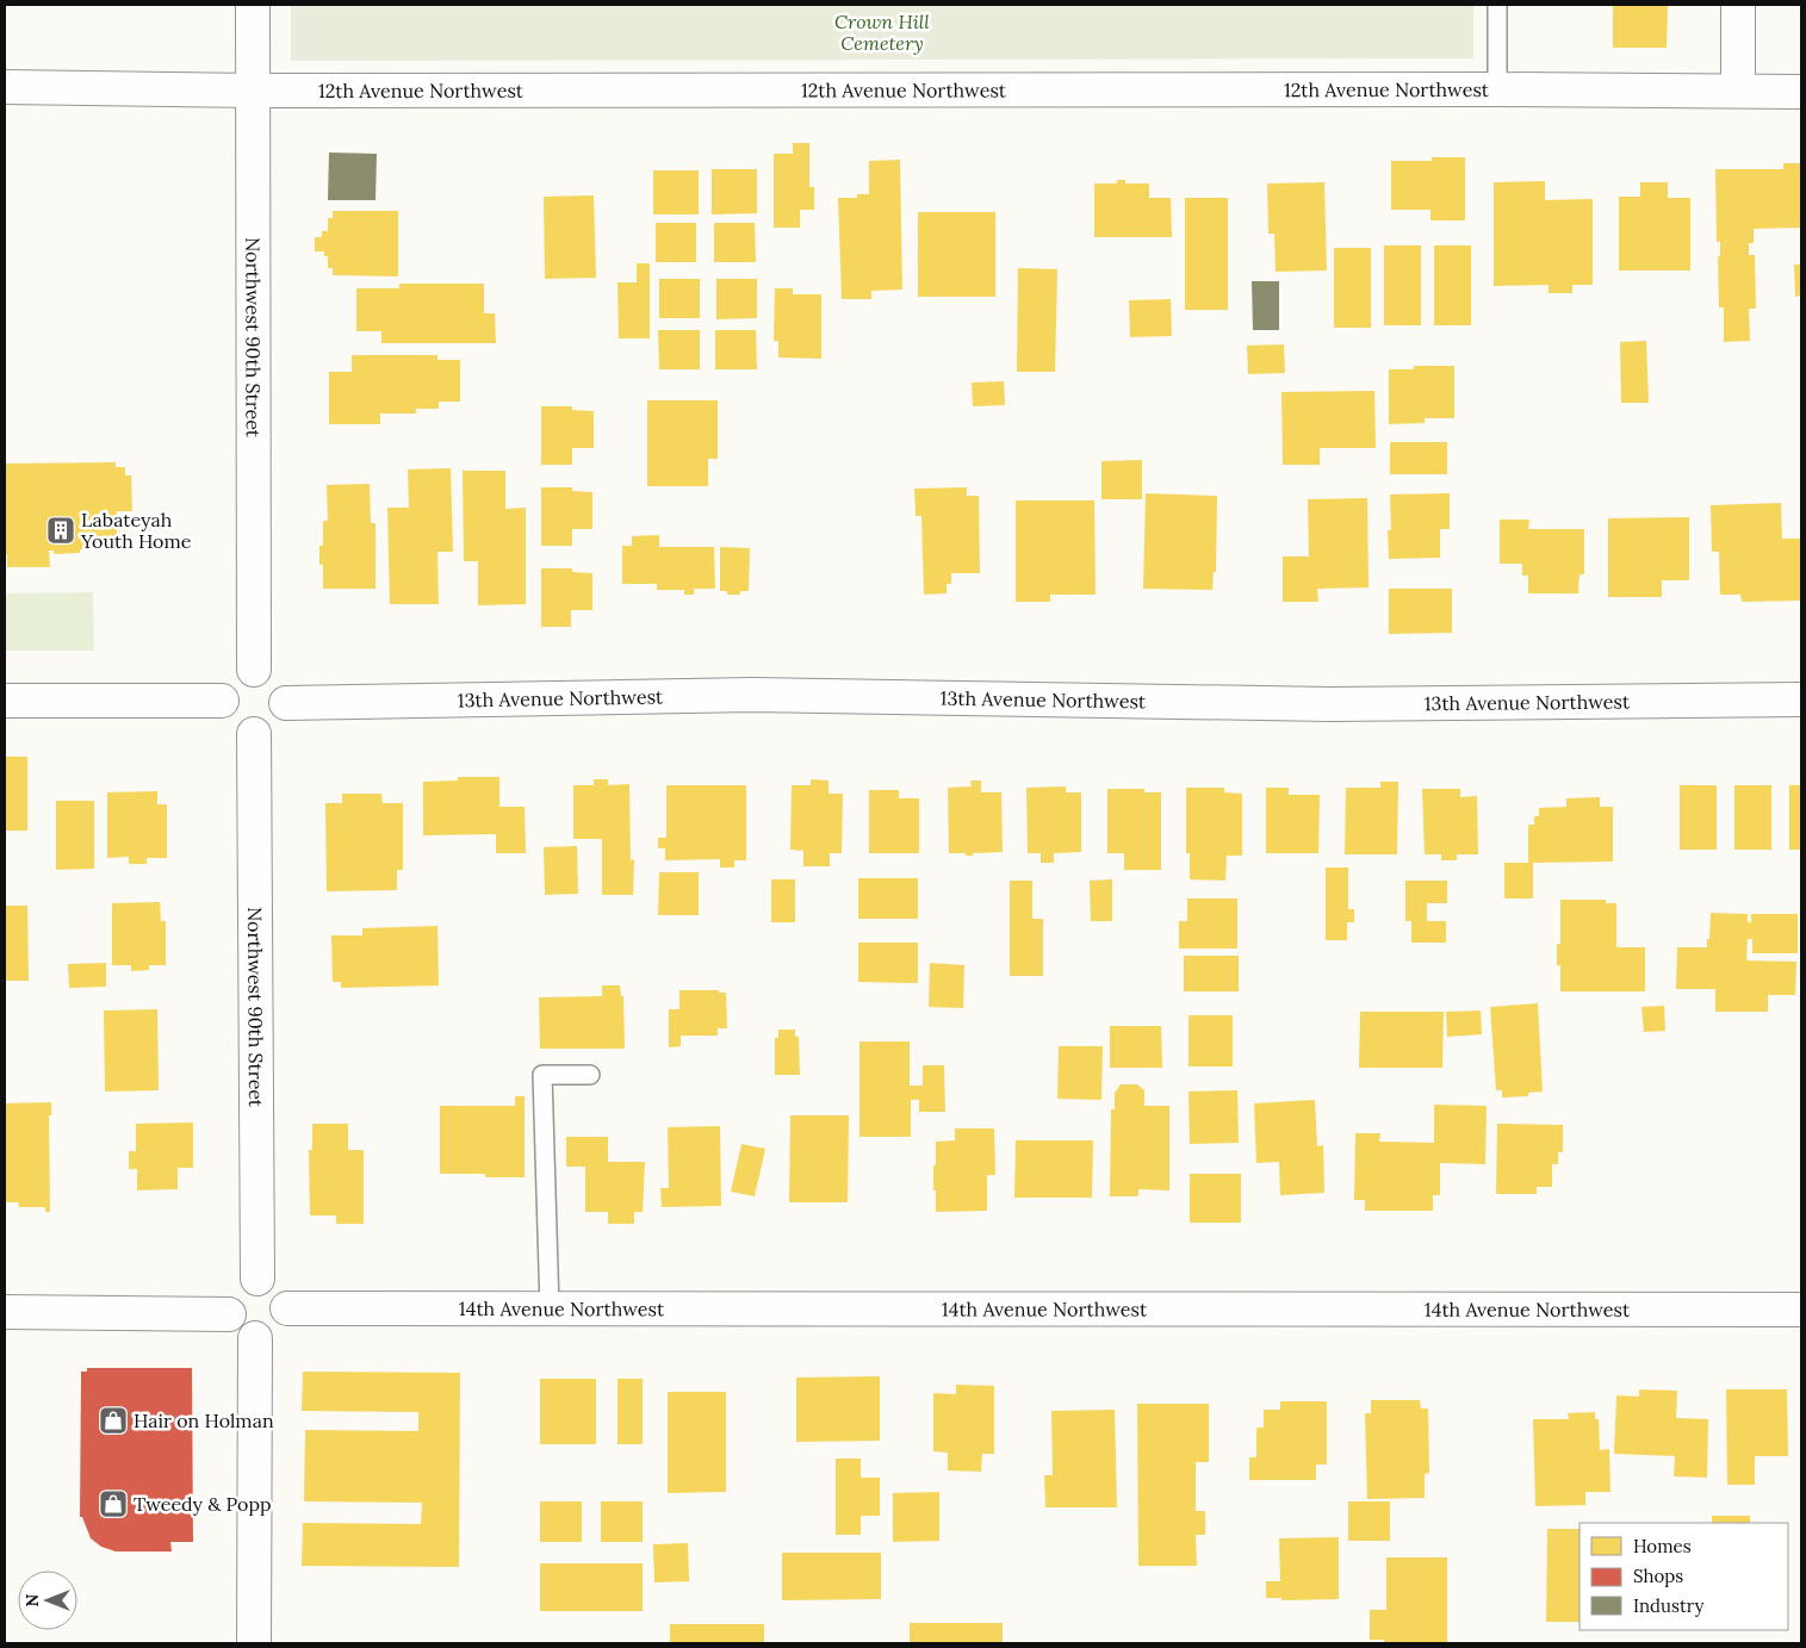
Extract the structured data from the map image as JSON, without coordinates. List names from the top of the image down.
{
  "streets": {
    "street": [
      "12th Avenue Northwest",
      "Northwest 90th Street",
      "13th Avenue Northwest",
      "14th Avenue Northwest"
    ]
  },
  "crossings": [
    ["12th Avenue Northwest", "Northwest 90th Street"],
    ["Northwest 90th Street", "13th Avenue Northwest"],
    ["Northwest 90th Street", "14th Avenue Northwest"]
  ],
  "parks": ["Crown Hill Cemetery"],
  "places": {
    "building": ["Labateyah Youth Home"],
    "shop": ["Hair on Holman", "Tweedy & Popp"]
  },
  "legend": ["Homes", "Shops", "Industry"],
  "north": "left"
}
